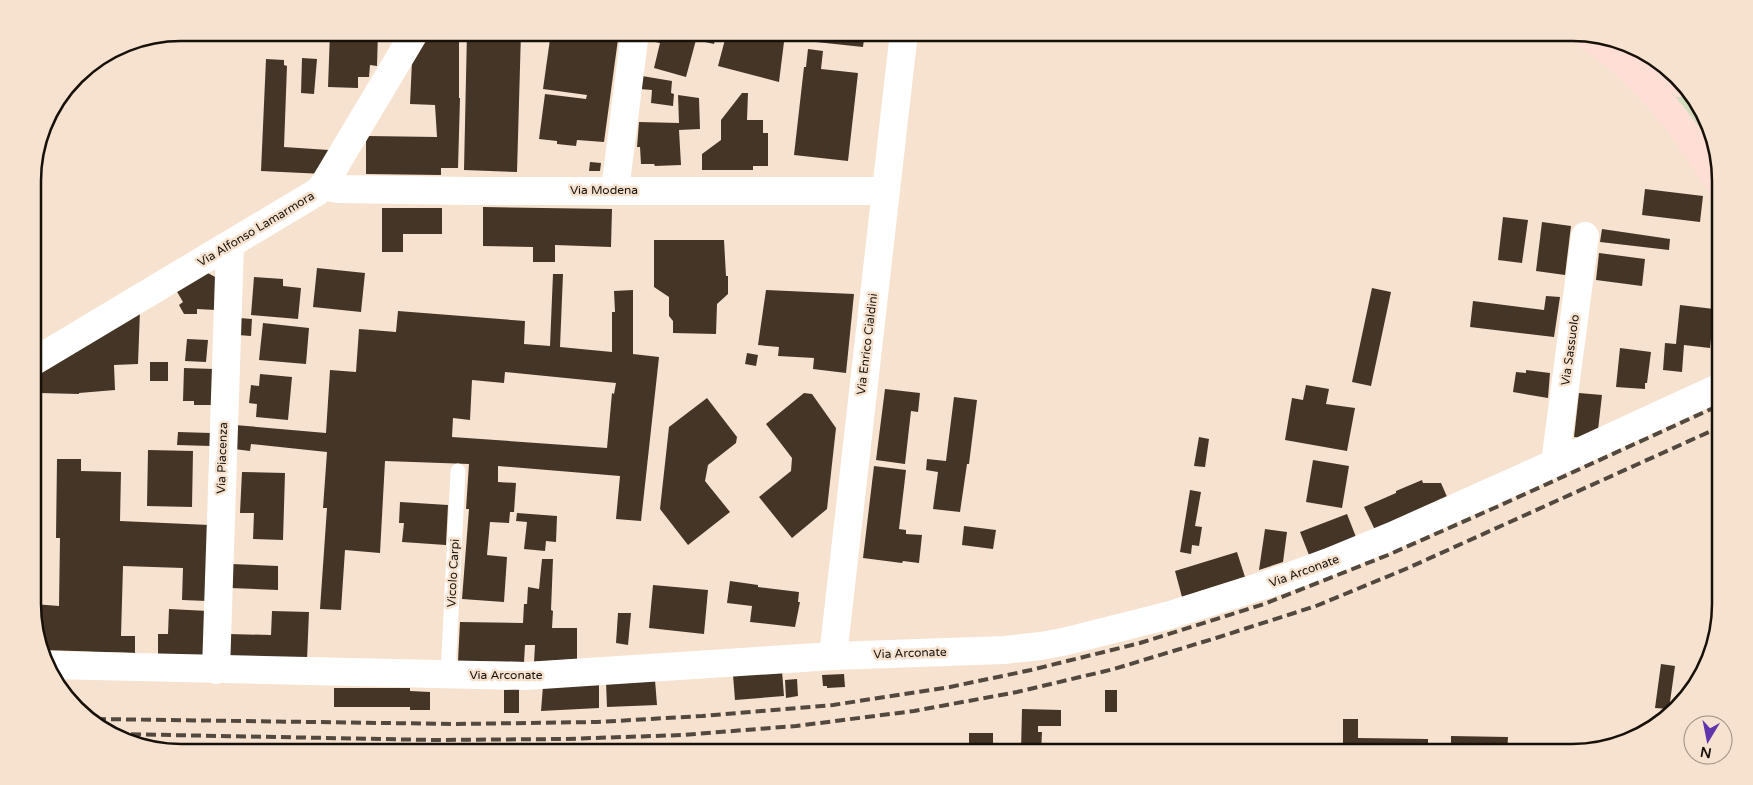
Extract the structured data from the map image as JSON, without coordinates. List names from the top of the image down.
{
  "streets": {
    "street": [
      "Via Modena",
      "Via Alfonso Lamarmora",
      "Via Enrico Cialdini",
      "Via Sassuolo",
      "Via Piacenza",
      "Via Arconate"
    ],
    "lane": ["Vicolo Carpi"]
  },
  "crossings": [
    ["Via Modena", "Via Alfonso Lamarmora"],
    ["Via Modena", "Via Enrico Cialdini"],
    ["Via Alfonso Lamarmora", "Via Piacenza"],
    ["Via Enrico Cialdini", "Via Arconate"],
    ["Via Sassuolo", "Via Arconate"],
    ["Via Piacenza", "Via Arconate"],
    ["Via Arconate", "Vicolo Carpi"]
  ],
  "north": "bottom"
}
